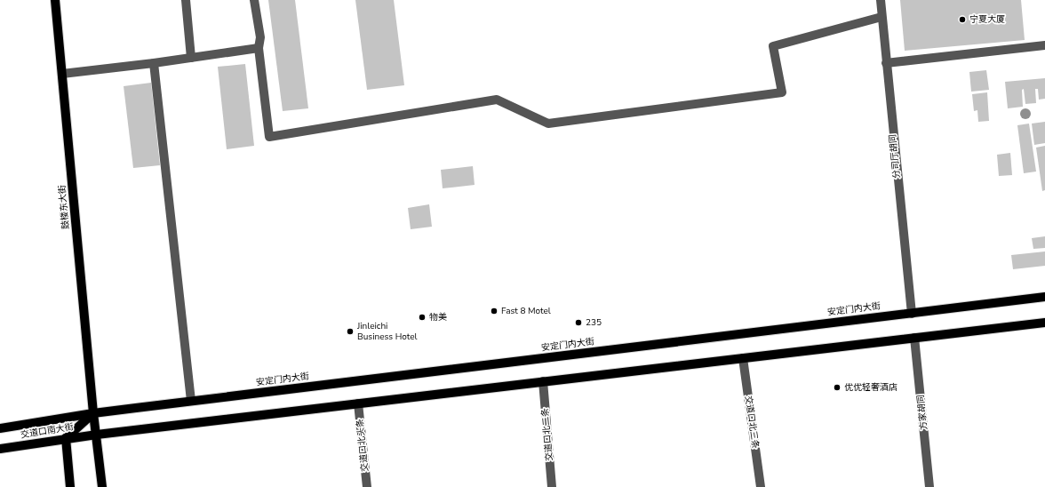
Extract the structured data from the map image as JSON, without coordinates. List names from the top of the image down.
{
  "streets": {
    "main road": ["鼓楼东大街", "安定门内大街", "交道口南大街"],
    "street": [
      "分司厅胡同",
      "方家胡同",
      "交道口北三条",
      "交道口北二条",
      "交道口北头条"
    ]
  },
  "crossings": [
    ["分司厅胡同", "安定门内大街"],
    ["鼓楼东大街", "安定门内大街"],
    ["鼓楼东大街", "交道口南大街"],
    ["安定门内大街", "交道口南大街"]
  ],
  "places": [
    "宁夏大厦",
    "Fast 8 Motel",
    "物美",
    "235",
    "Jinleichi Business Hotel",
    "优优轻奢酒店"
  ]
}
